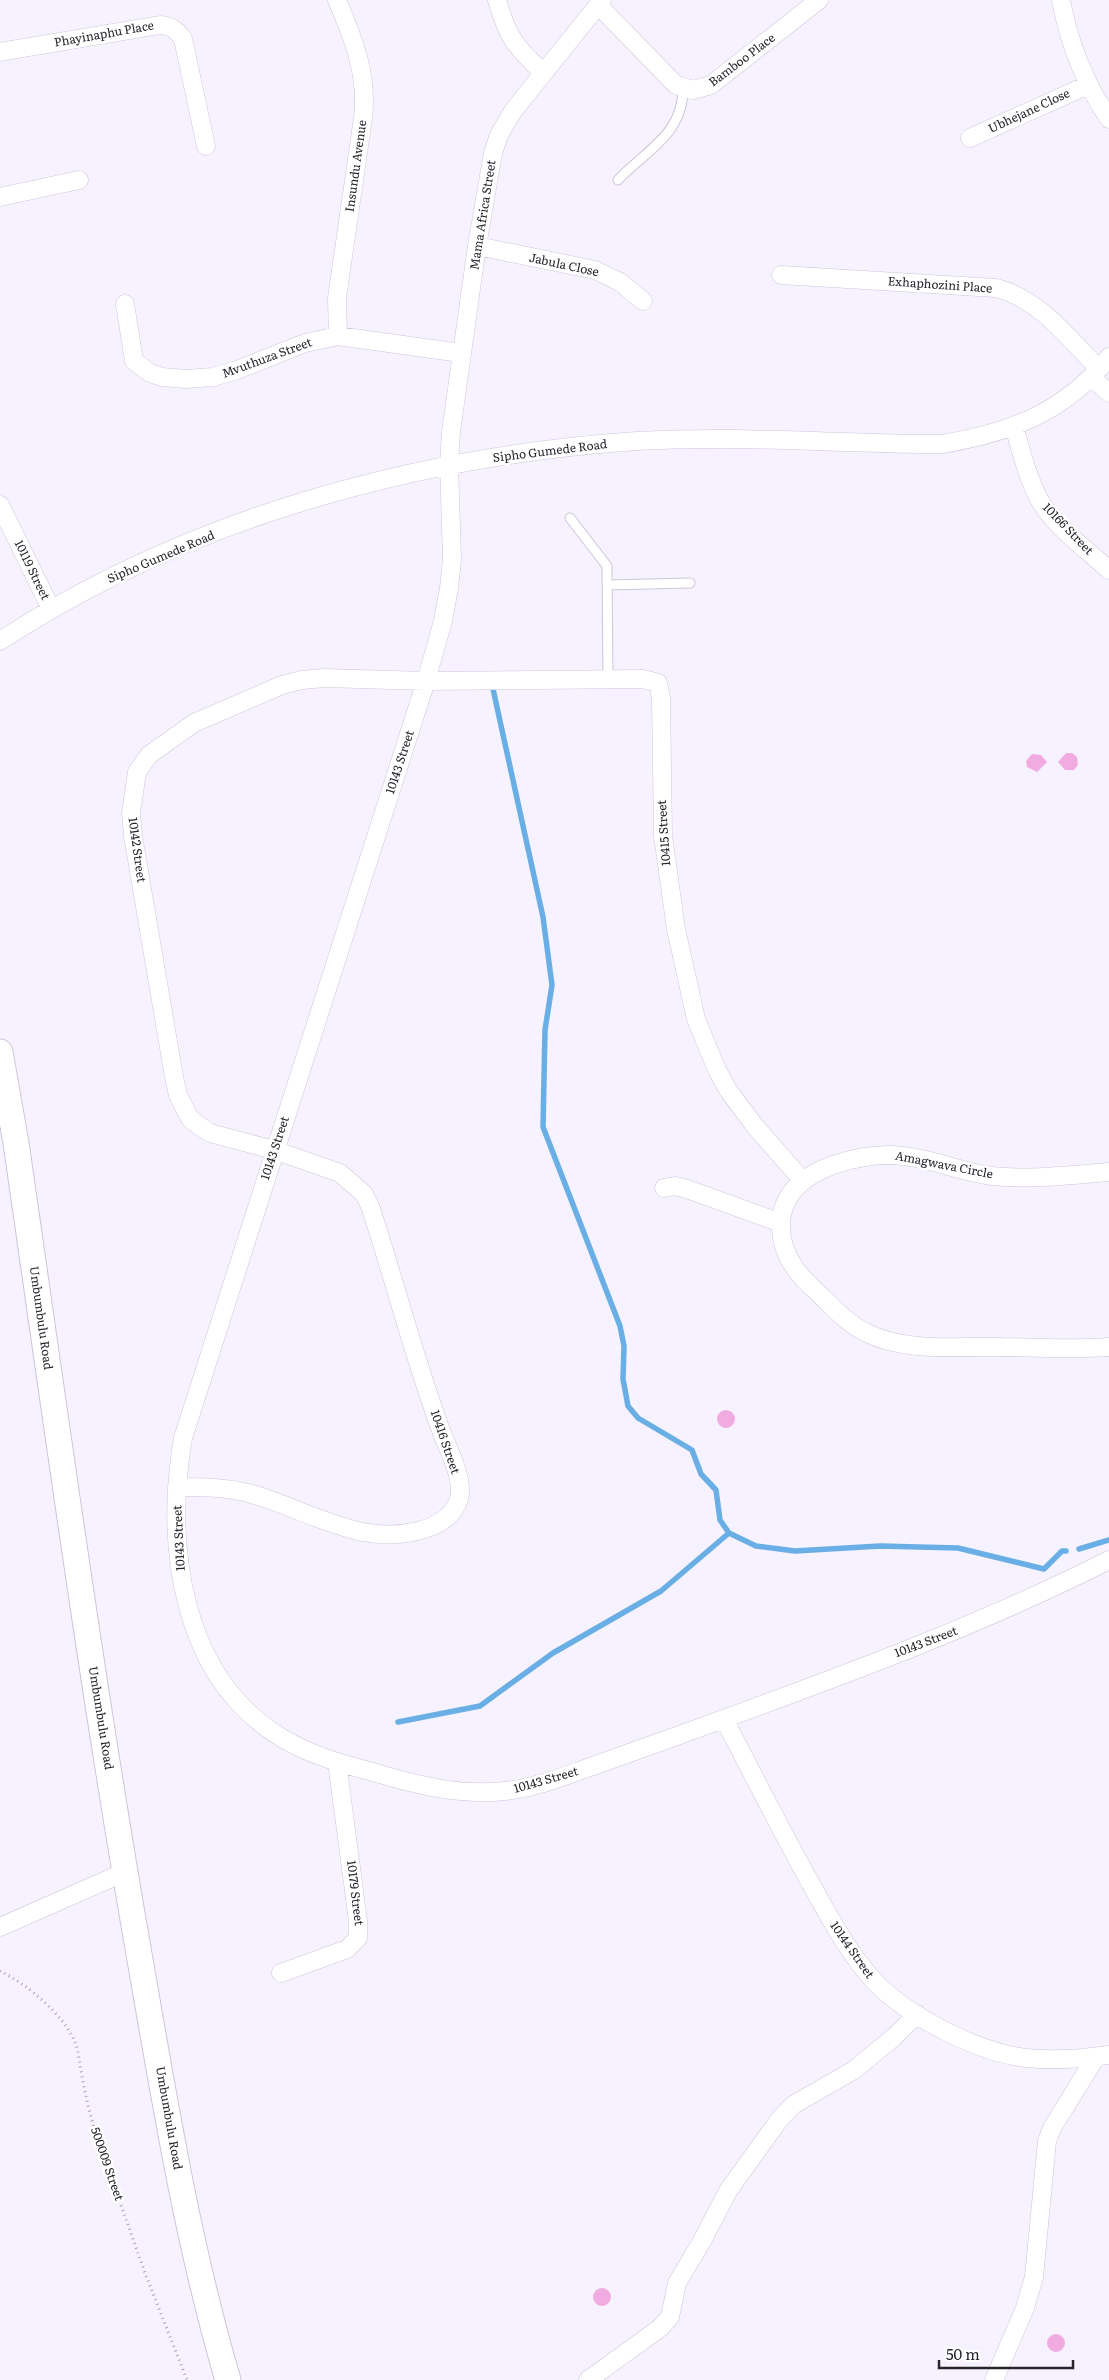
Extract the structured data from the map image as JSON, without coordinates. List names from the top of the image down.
{
  "streets": {
    "main road": ["Umbumbulu Road"],
    "street": [
      "Phayinaphu Place",
      "Bamboo Place",
      "Ubhejane Close",
      "Insundu Avenue",
      "Mama Africa Street",
      "Jabula Close",
      "Exhaphozini Place",
      "Mvuthuza Street",
      "Sipho Gumede Road",
      "10166 Street",
      "10119 Street",
      "10143 Street",
      "10415 Street",
      "10142 Street",
      "Amagwava Circle",
      "10416 Street",
      "10179 Street",
      "10144 Street"
    ],
    "path": ["500009 Street"]
  },
  "crossings": [
    ["Insundu Avenue", "Mvuthuza Street"],
    ["Mama Africa Street", "Jabula Close"],
    ["Mama Africa Street", "Mvuthuza Street"],
    ["Mama Africa Street", "Sipho Gumede Road"],
    ["Mama Africa Street", "10143 Street"],
    ["Exhaphozini Place", "Sipho Gumede Road"],
    ["Sipho Gumede Road", "10166 Street"],
    ["Sipho Gumede Road", "10119 Street"],
    ["Sipho Gumede Road", "10143 Street"],
    ["10143 Street", "10415 Street"],
    ["10143 Street", "10142 Street"],
    ["10143 Street", "10416 Street"],
    ["10143 Street", "10179 Street"],
    ["10143 Street", "10144 Street"],
    ["10415 Street", "10142 Street"],
    ["10415 Street", "Amagwava Circle"],
    ["10142 Street", "10416 Street"]
  ],
  "scale_bar": "50 m"
}
